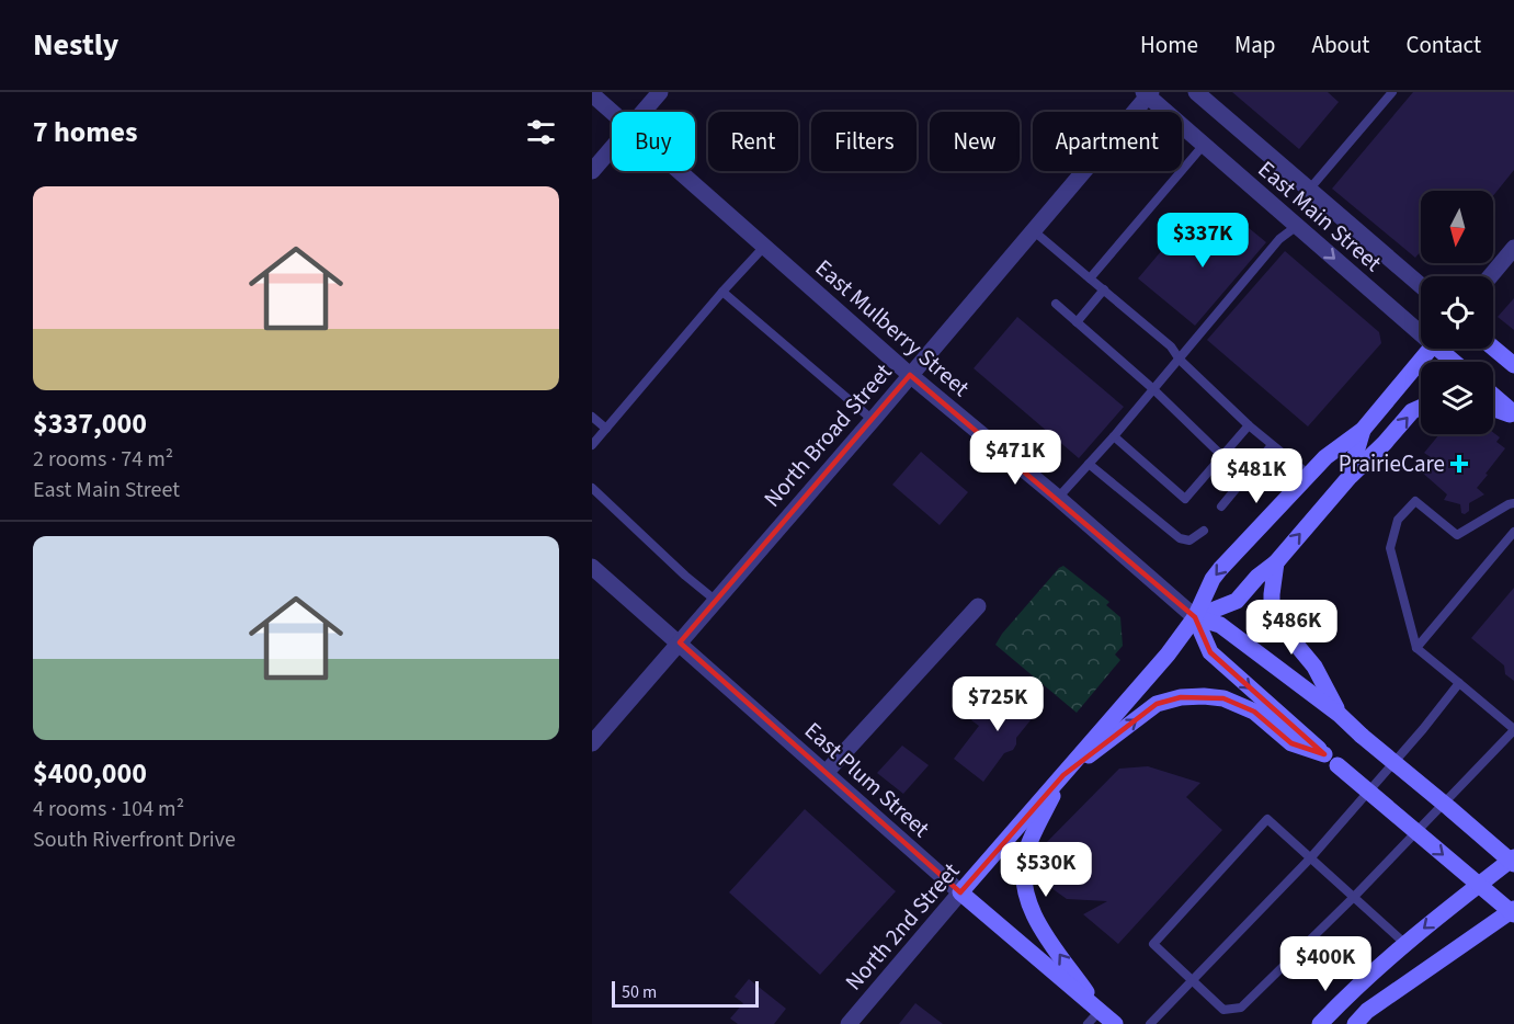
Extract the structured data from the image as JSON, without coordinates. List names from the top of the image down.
{
  "streets": {
    "main road": ["East Main Street", "East Plum Street", "North 2nd Street"],
    "street": ["East Mulberry Street", "North Broad Street"]
  },
  "crossings": [
    ["East Main Street", "North Broad Street"],
    ["East Mulberry Street", "North Broad Street"],
    ["East Mulberry Street", "North 2nd Street"],
    ["North Broad Street", "East Plum Street"],
    ["East Plum Street", "North 2nd Street"]
  ],
  "places": {
    "health": ["PrairieCare"]
  },
  "scale_bar": "50 m",
  "north": "bottom",
  "page": {
    "header": "Nestly",
    "nav": [
      "Home",
      "Map",
      "About",
      "Contact"
    ],
    "heading": "7 homes",
    "chip": [
      "Buy",
      "Rent",
      "Filters",
      "New",
      "Apartment"
    ],
    "list": [
      {
        "name": "$337,000",
        "note": "2 rooms · 74 m² · East Main Street"
      },
      {
        "name": "$400,000",
        "note": "4 rooms · 104 m² · South Riverfront Drive"
      }
    ],
    "price": [
      "$337K",
      "$471K",
      "$481K",
      "$486K",
      "$725K",
      "$530K",
      "$400K"
    ],
    "scale": "50 m"
  }
}
